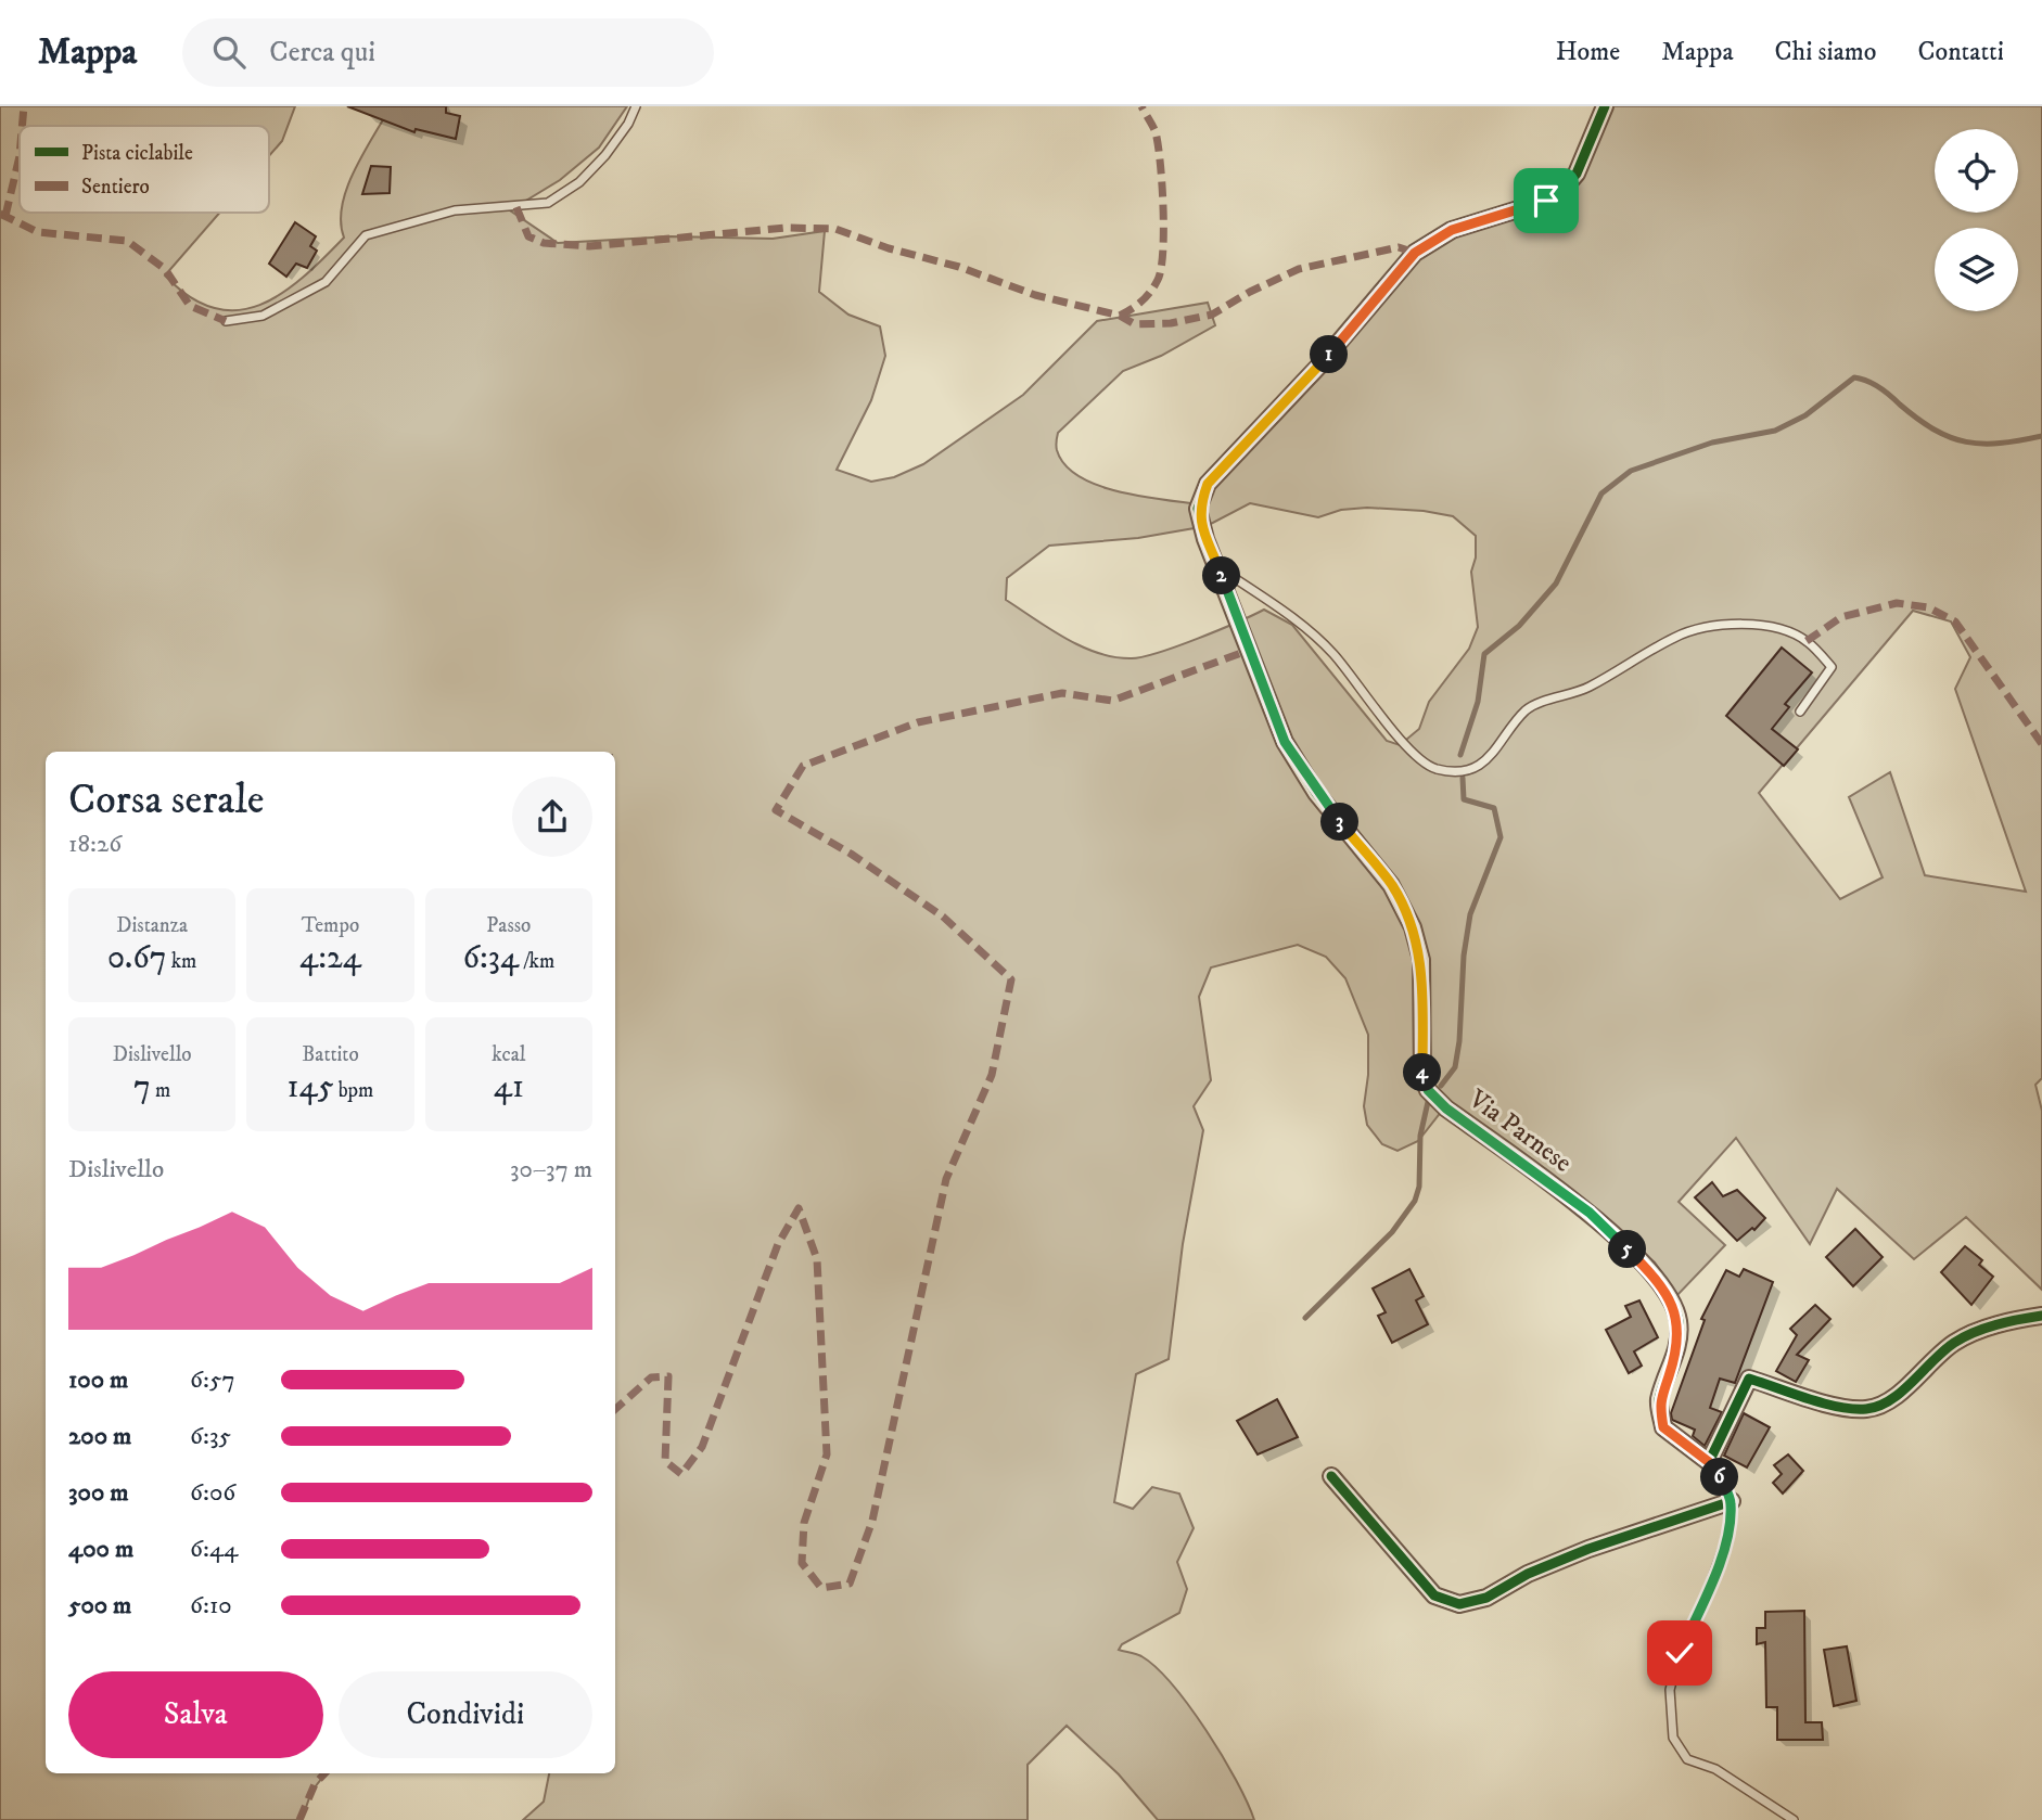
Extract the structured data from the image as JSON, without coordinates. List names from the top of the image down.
{
  "streets": {
    "street": ["Via Parnese"]
  },
  "legend": ["Pista ciclabile", "Sentiero"],
  "page": {
    "header": "Mappa",
    "search": "Cerca qui",
    "nav": [
      "Home",
      "Mappa",
      "Chi siamo",
      "Contatti"
    ],
    "pins": [
      "1",
      "2",
      "3",
      "4",
      "5",
      "6"
    ],
    "heading": ["Corsa serale", "18:26"],
    "stats": [
      ["Distanza", "0.67 km"],
      ["Tempo", "4:24"],
      ["Passo", "6:34 /km"],
      ["Dislivello", "7 m"],
      ["Battito", "145 bpm"],
      ["kcal", "41"]
    ],
    "chart": ["Dislivello", "30–37 m"],
    "list": [
      {
        "name": "100 m",
        "note": "6:57"
      },
      {
        "name": "200 m",
        "note": "6:35"
      },
      {
        "name": "300 m",
        "note": "6:06"
      },
      {
        "name": "400 m",
        "note": "6:44"
      },
      {
        "name": "500 m",
        "note": "6:10"
      }
    ],
    "buttons": ["Salva", "Condividi"]
  }
}
